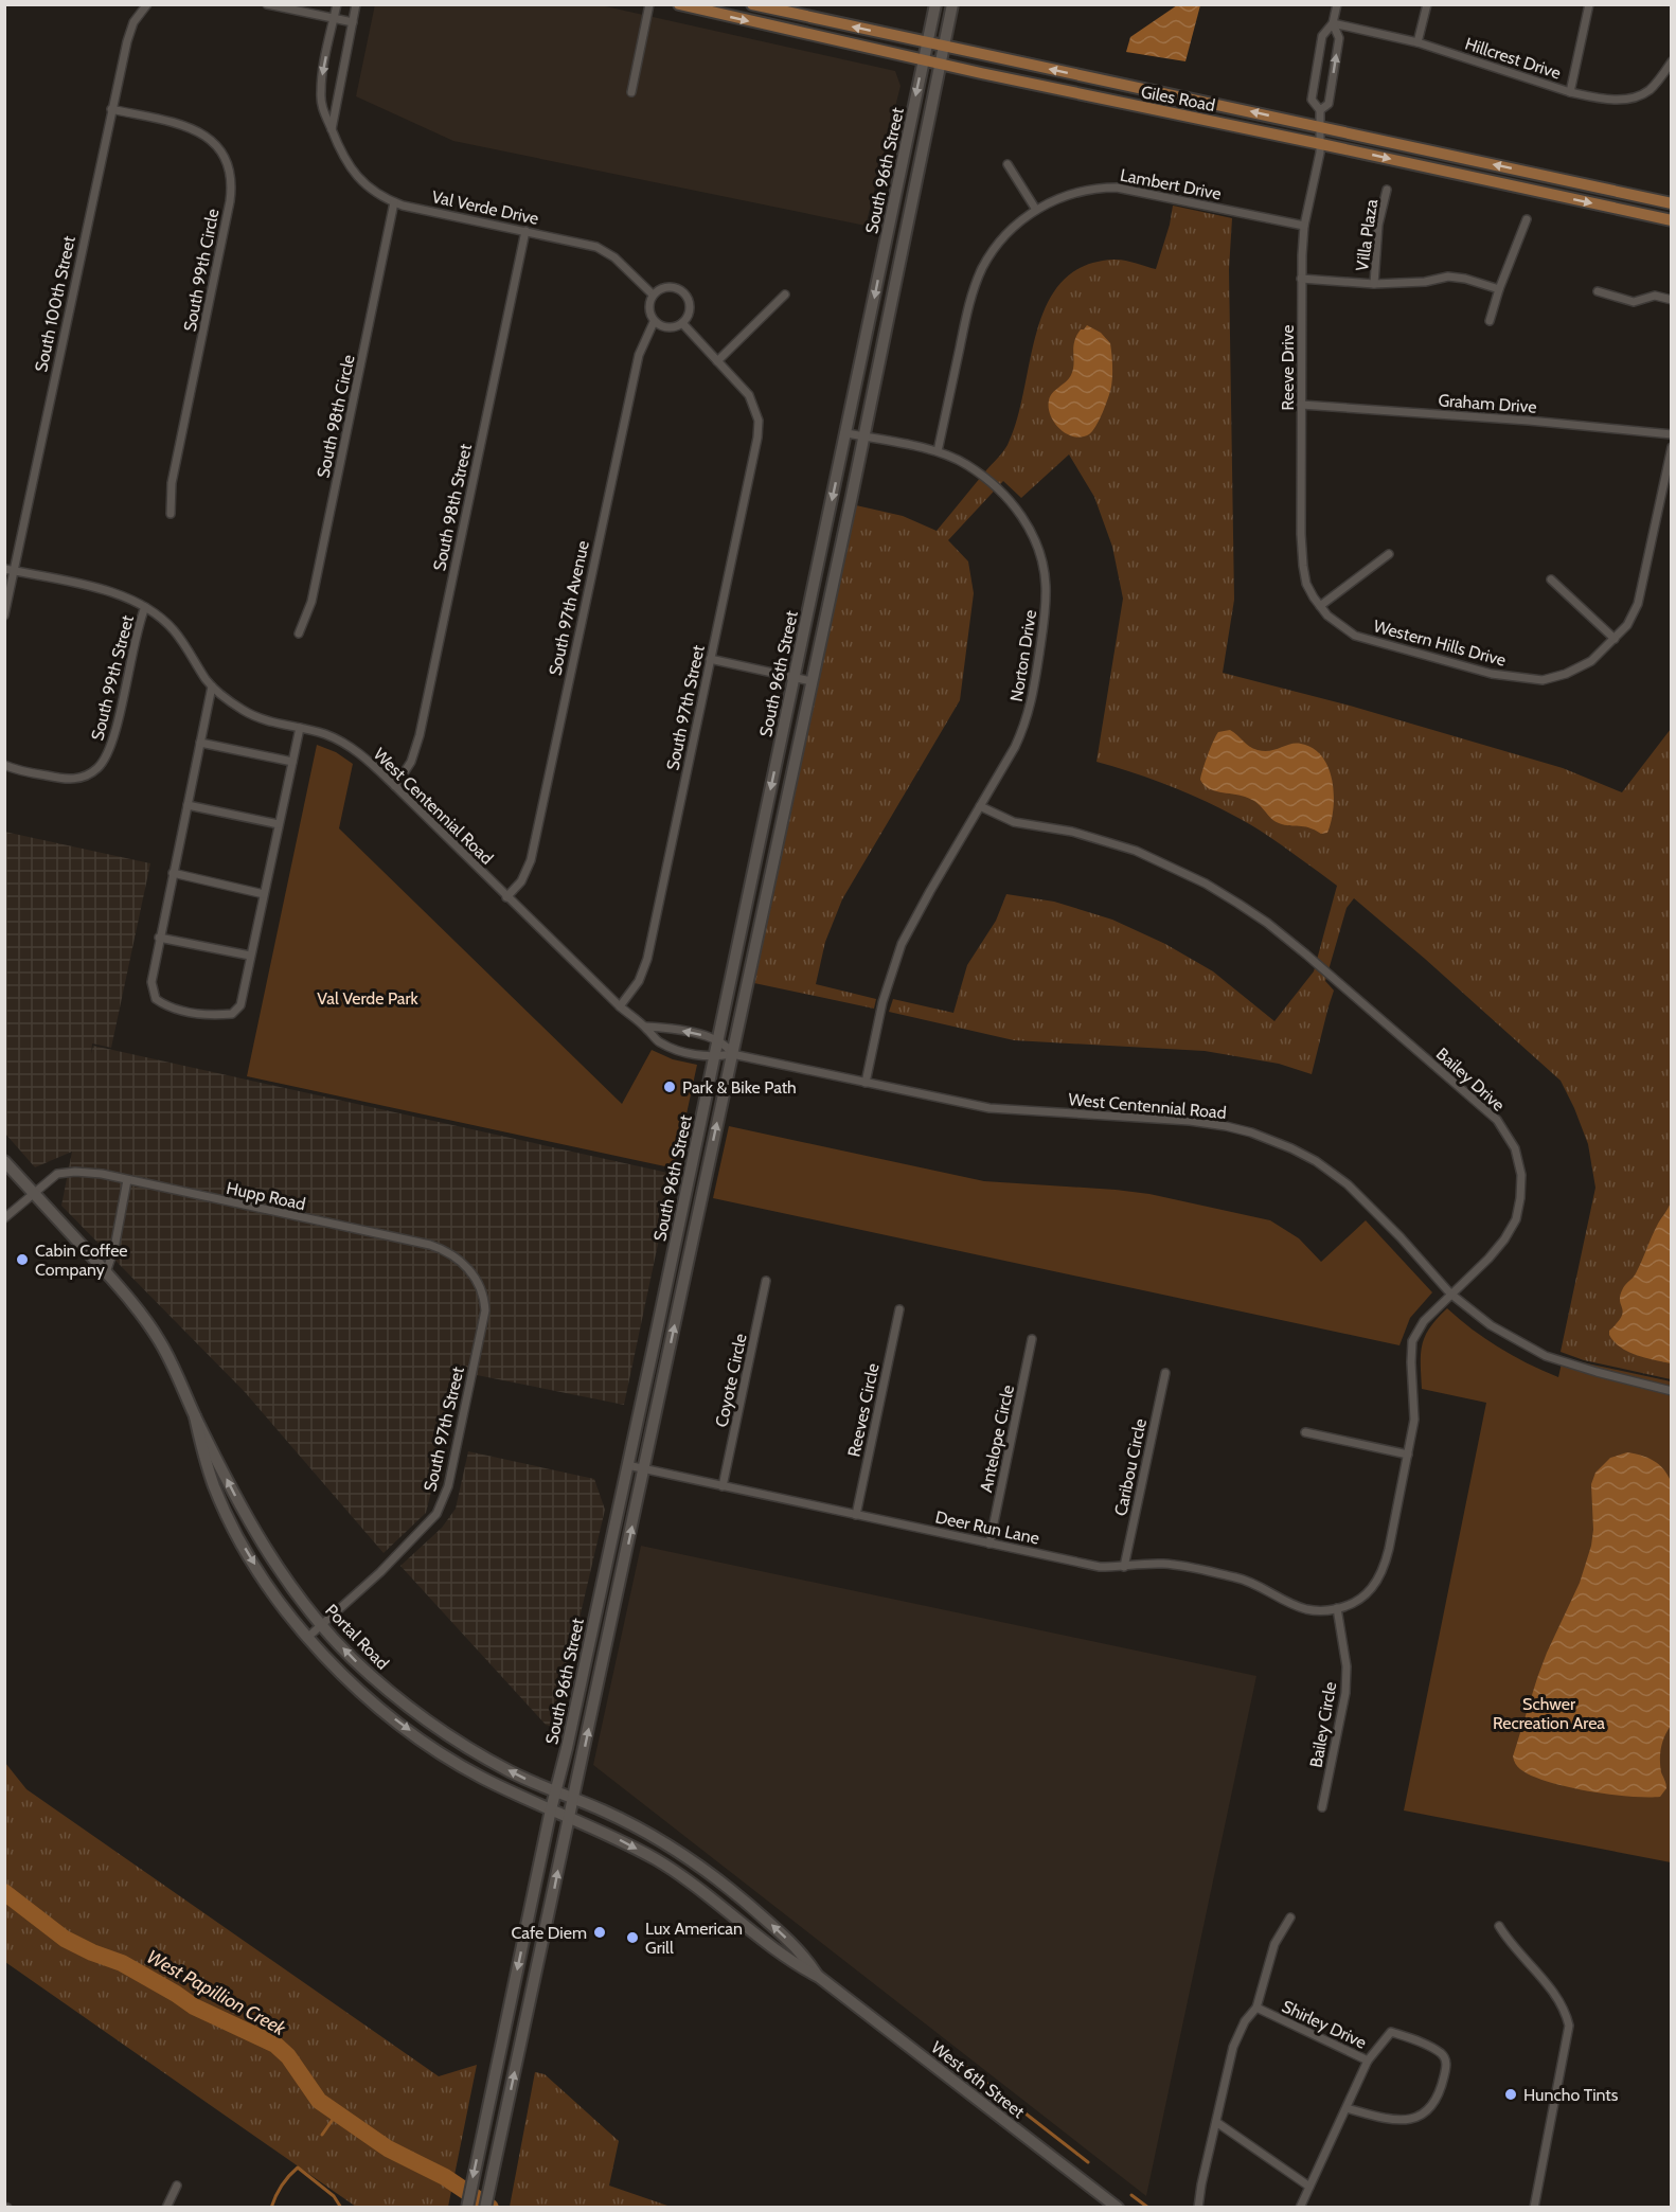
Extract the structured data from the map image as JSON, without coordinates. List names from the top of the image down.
{
  "streets": {
    "main road": [
      "Giles Road",
      "South 96th Street",
      "Portal Road",
      "West 6th Street"
    ],
    "street": [
      "Hillcrest Drive",
      "Lambert Drive",
      "Val Verde Drive",
      "Villa Plaza",
      "South 99th Circle",
      "South 100th Street",
      "Reeve Drive",
      "Graham Drive",
      "South 98th Circle",
      "South 98th Street",
      "South 97th Avenue",
      "Western Hills Drive",
      "Norton Drive",
      "South 99th Street",
      "South 97th Street",
      "West Centennial Road",
      "Bailey Drive",
      "Hupp Road",
      "Coyote Circle",
      "Reeves Circle",
      "Antelope Circle",
      "Caribou Circle",
      "Deer Run Lane",
      "Bailey Circle",
      "Shirley Drive"
    ]
  },
  "crossings": [
    ["Giles Road", "South 96th Street"],
    ["Giles Road", "Reeve Drive"],
    ["South 96th Street", "Norton Drive"],
    ["South 96th Street", "West Centennial Road"],
    ["South 96th Street", "Deer Run Lane"],
    ["South 96th Street", "Portal Road"],
    ["South 96th Street", "West 6th Street"],
    ["Lambert Drive", "Reeve Drive"],
    ["Lambert Drive", "Norton Drive"],
    ["Val Verde Drive", "South 98th Circle"],
    ["Val Verde Drive", "South 98th Street"],
    ["Val Verde Drive", "South 97th Avenue"],
    ["Villa Plaza", "Reeve Drive"],
    ["South 99th Circle", "South 100th Street"],
    ["South 100th Street", "West Centennial Road"],
    ["Reeve Drive", "Graham Drive"],
    ["Reeve Drive", "Western Hills Drive"],
    ["South 98th Street", "West Centennial Road"],
    ["South 97th Avenue", "West Centennial Road"],
    ["Norton Drive", "West Centennial Road"],
    ["Norton Drive", "Bailey Drive"],
    ["South 99th Street", "West Centennial Road"],
    ["South 97th Street", "West Centennial Road"],
    ["South 97th Street", "Hupp Road"],
    ["South 97th Street", "Portal Road"],
    ["West Centennial Road", "Bailey Drive"],
    ["Bailey Drive", "Deer Run Lane"],
    ["Bailey Drive", "Bailey Circle"],
    ["Hupp Road", "Portal Road"],
    ["Coyote Circle", "Deer Run Lane"],
    ["Reeves Circle", "Deer Run Lane"],
    ["Antelope Circle", "Deer Run Lane"],
    ["Caribou Circle", "Deer Run Lane"],
    ["Deer Run Lane", "Bailey Circle"],
    ["Portal Road", "West 6th Street"]
  ],
  "water": ["West Papillion Creek"],
  "parks": ["Val Verde Park", "Schwer Recreation Area"],
  "places": [
    "Park & Bike Path",
    "Cabin Coffee Company",
    "Cafe Diem",
    "Lux American Grill",
    "Huncho Tints"
  ]
}
